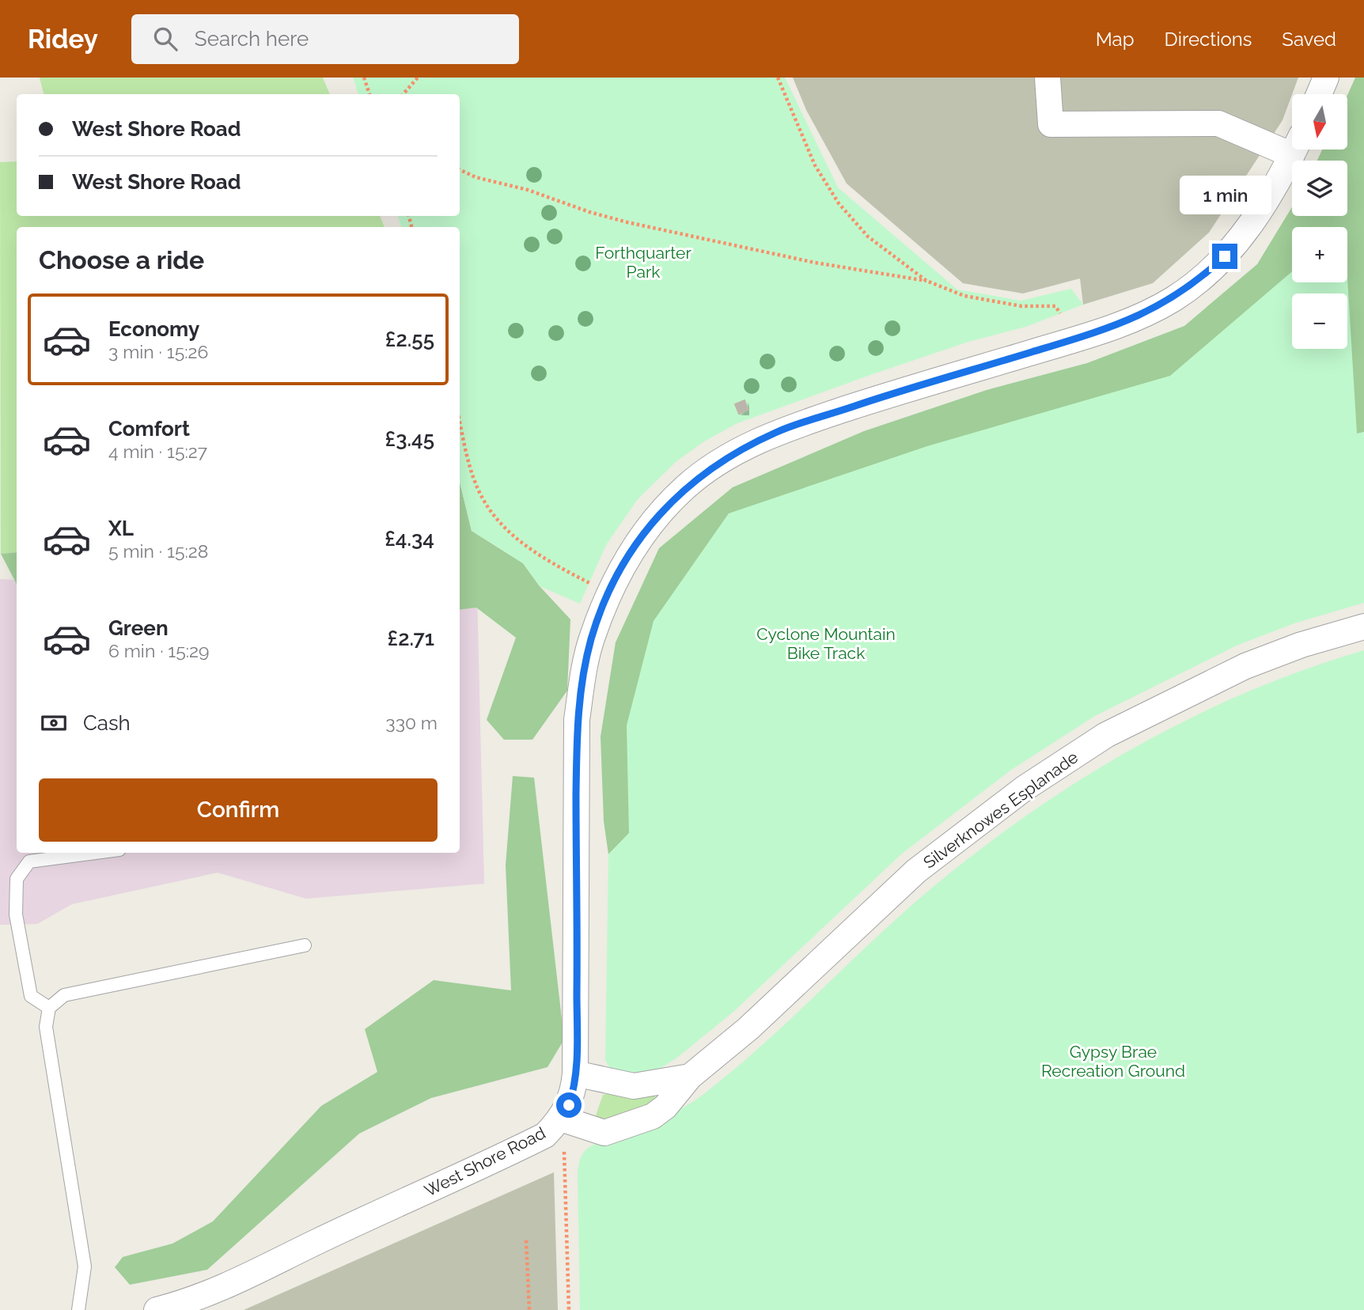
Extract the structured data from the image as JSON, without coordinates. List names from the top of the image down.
{
  "streets": {
    "street": ["Silverknowes Esplanade", "West Shore Road"]
  },
  "crossings": [
    ["Silverknowes Esplanade", "West Shore Road"]
  ],
  "parks": ["Forthquarter Park", "Cyclone Mountain Bike Track", "Gypsy Brae Recreation Ground"],
  "north": "bottom",
  "page": {
    "header": "Ridey",
    "search": "Search here",
    "nav": ["Map", "Directions", "Saved"],
    "map_buttons": ["+", "−"],
    "banner": ["West Shore Road", "West Shore Road"],
    "bubble": "1 min",
    "heading": "Choose a ride",
    "list": [
      {
        "name": "Economy",
        "note": "3 min · 15:26",
        "value": "£2.55"
      },
      {
        "name": "Comfort",
        "note": "4 min · 15:27",
        "value": "£3.45"
      },
      {
        "name": "XL",
        "note": "5 min · 15:28",
        "value": "£4.34"
      },
      {
        "name": "Green",
        "note": "6 min · 15:29",
        "value": "£2.71"
      }
    ],
    "pay": ["Cash", "330 m"],
    "buttons": "Confirm"
  }
}
